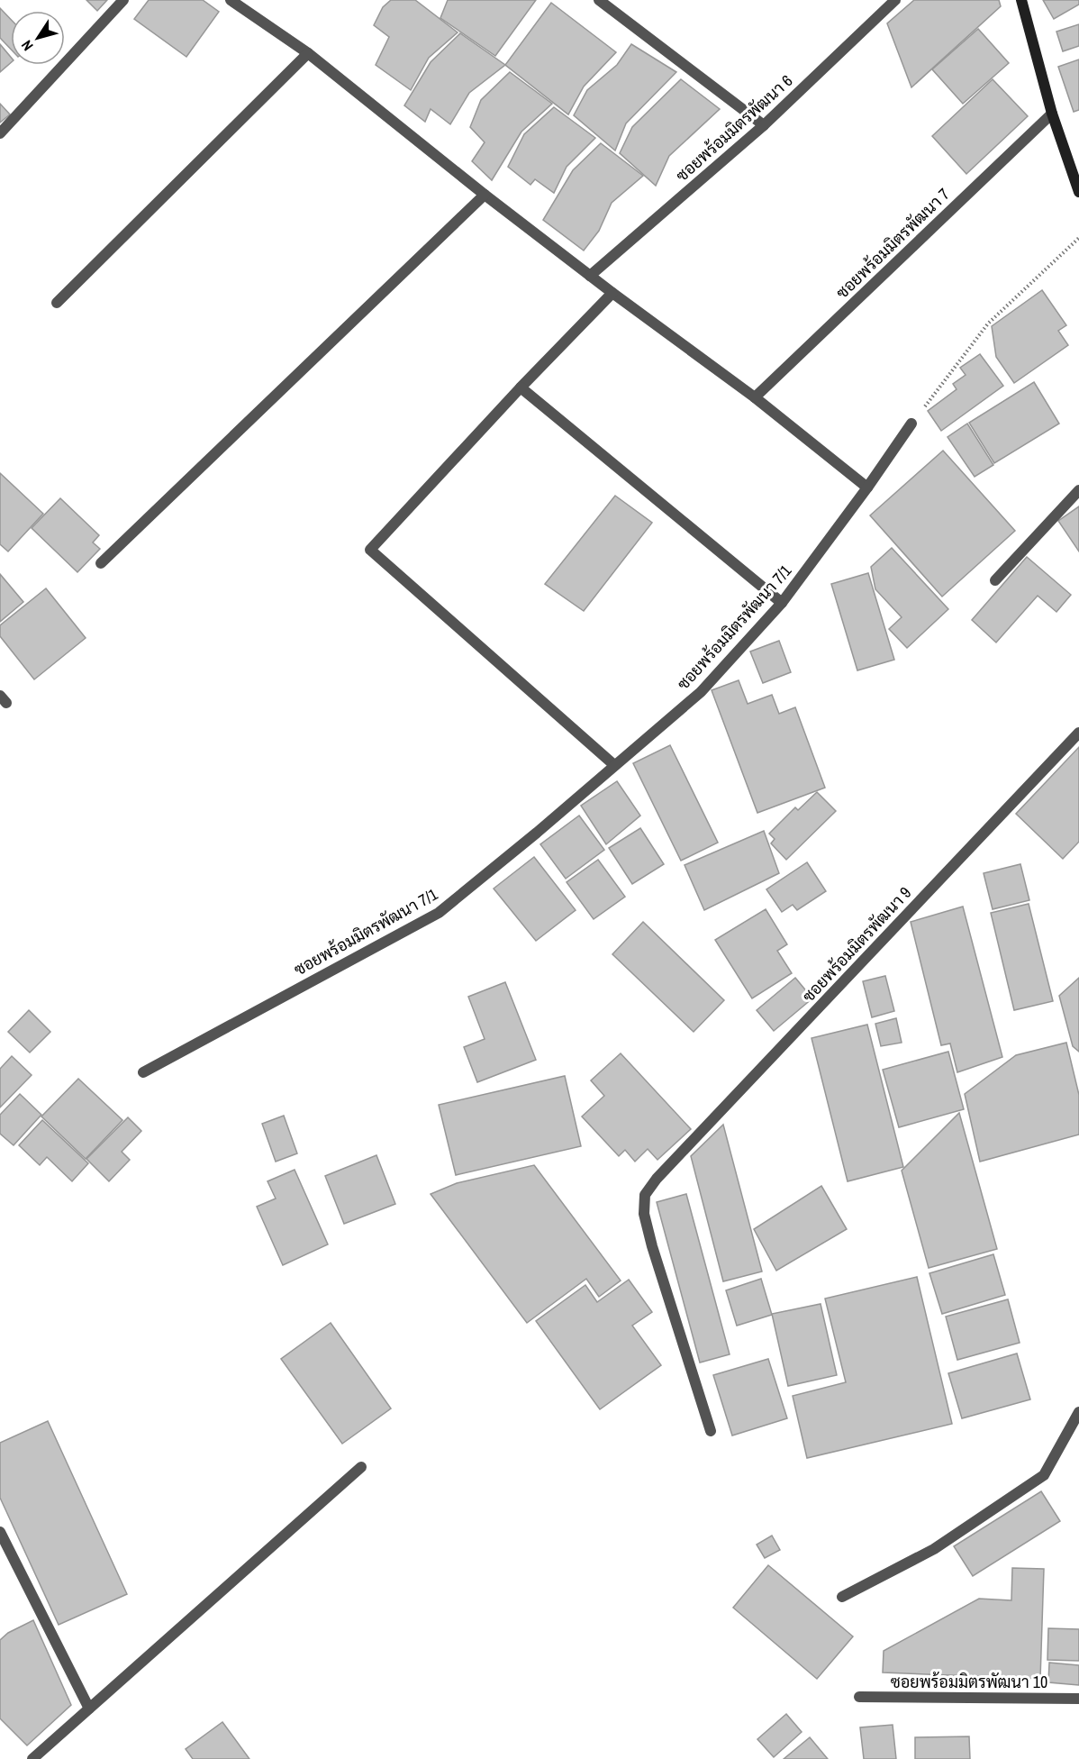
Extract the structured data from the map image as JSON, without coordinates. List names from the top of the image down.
{
  "streets": {
    "street": [
      "ซอยพร้อมมิตรพัฒนา 6",
      "ซอยพร้อมมิตรพัฒนา 7",
      "ซอยพร้อมมิตรพัฒนา 7/1",
      "ซอยพร้อมมิตรพัฒนา 9",
      "ซอยพร้อมมิตรพัฒนา 10"
    ]
  },
  "north": "bottom left"
}
